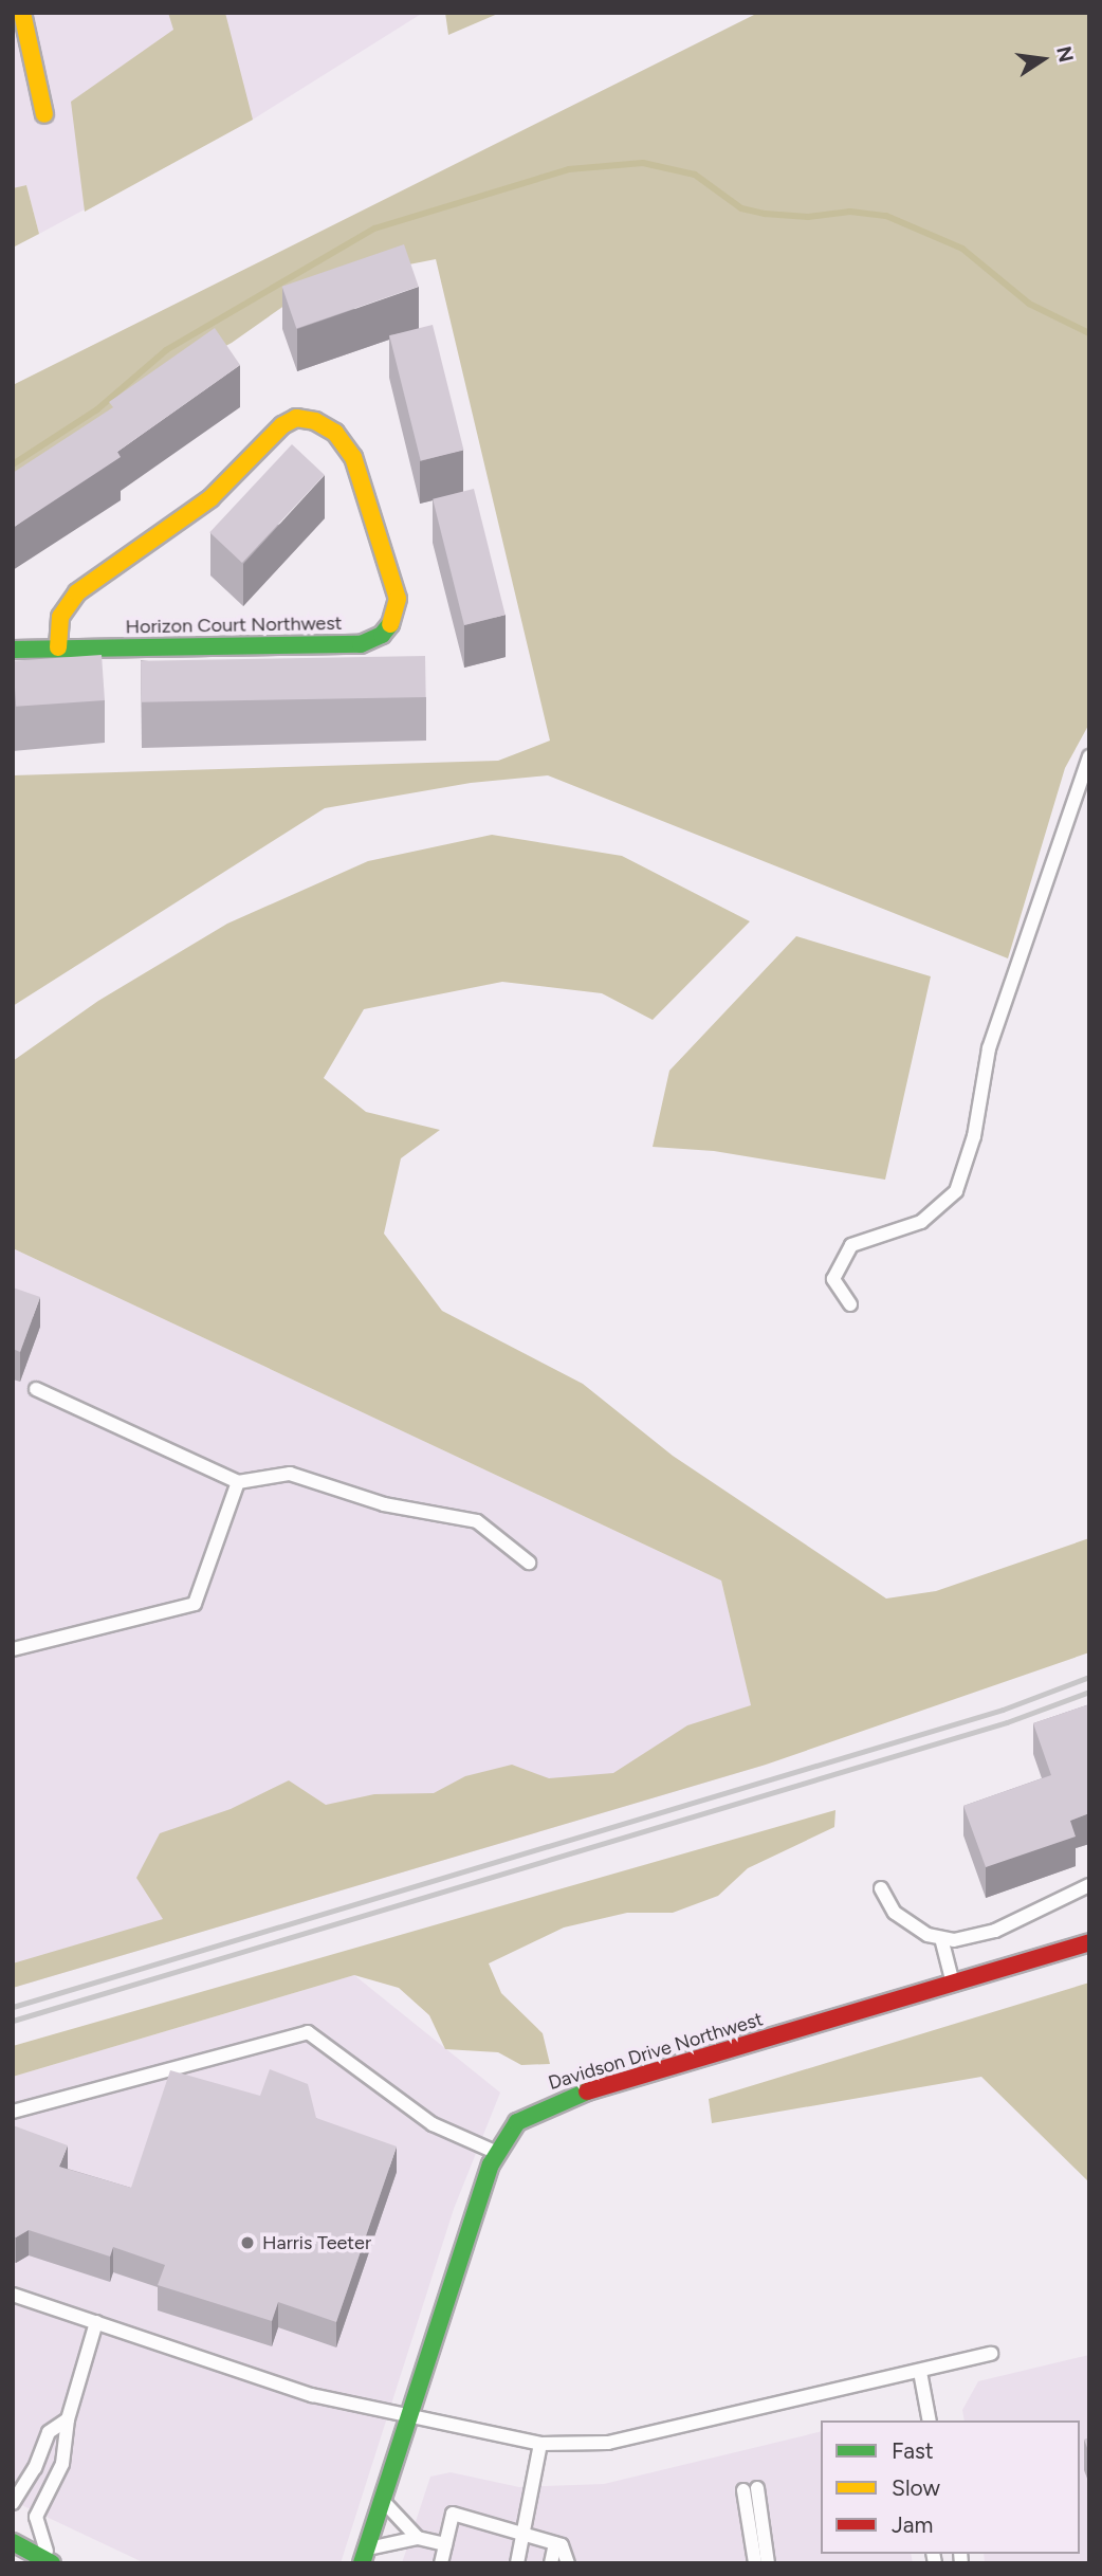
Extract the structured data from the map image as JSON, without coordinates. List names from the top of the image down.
{
  "streets": {
    "main road": ["Horizon Court Northwest", "Davidson Drive Northwest"]
  },
  "places": ["Harris Teeter"],
  "legend": ["Fast", "Slow", "Jam"],
  "north": "right"
}
